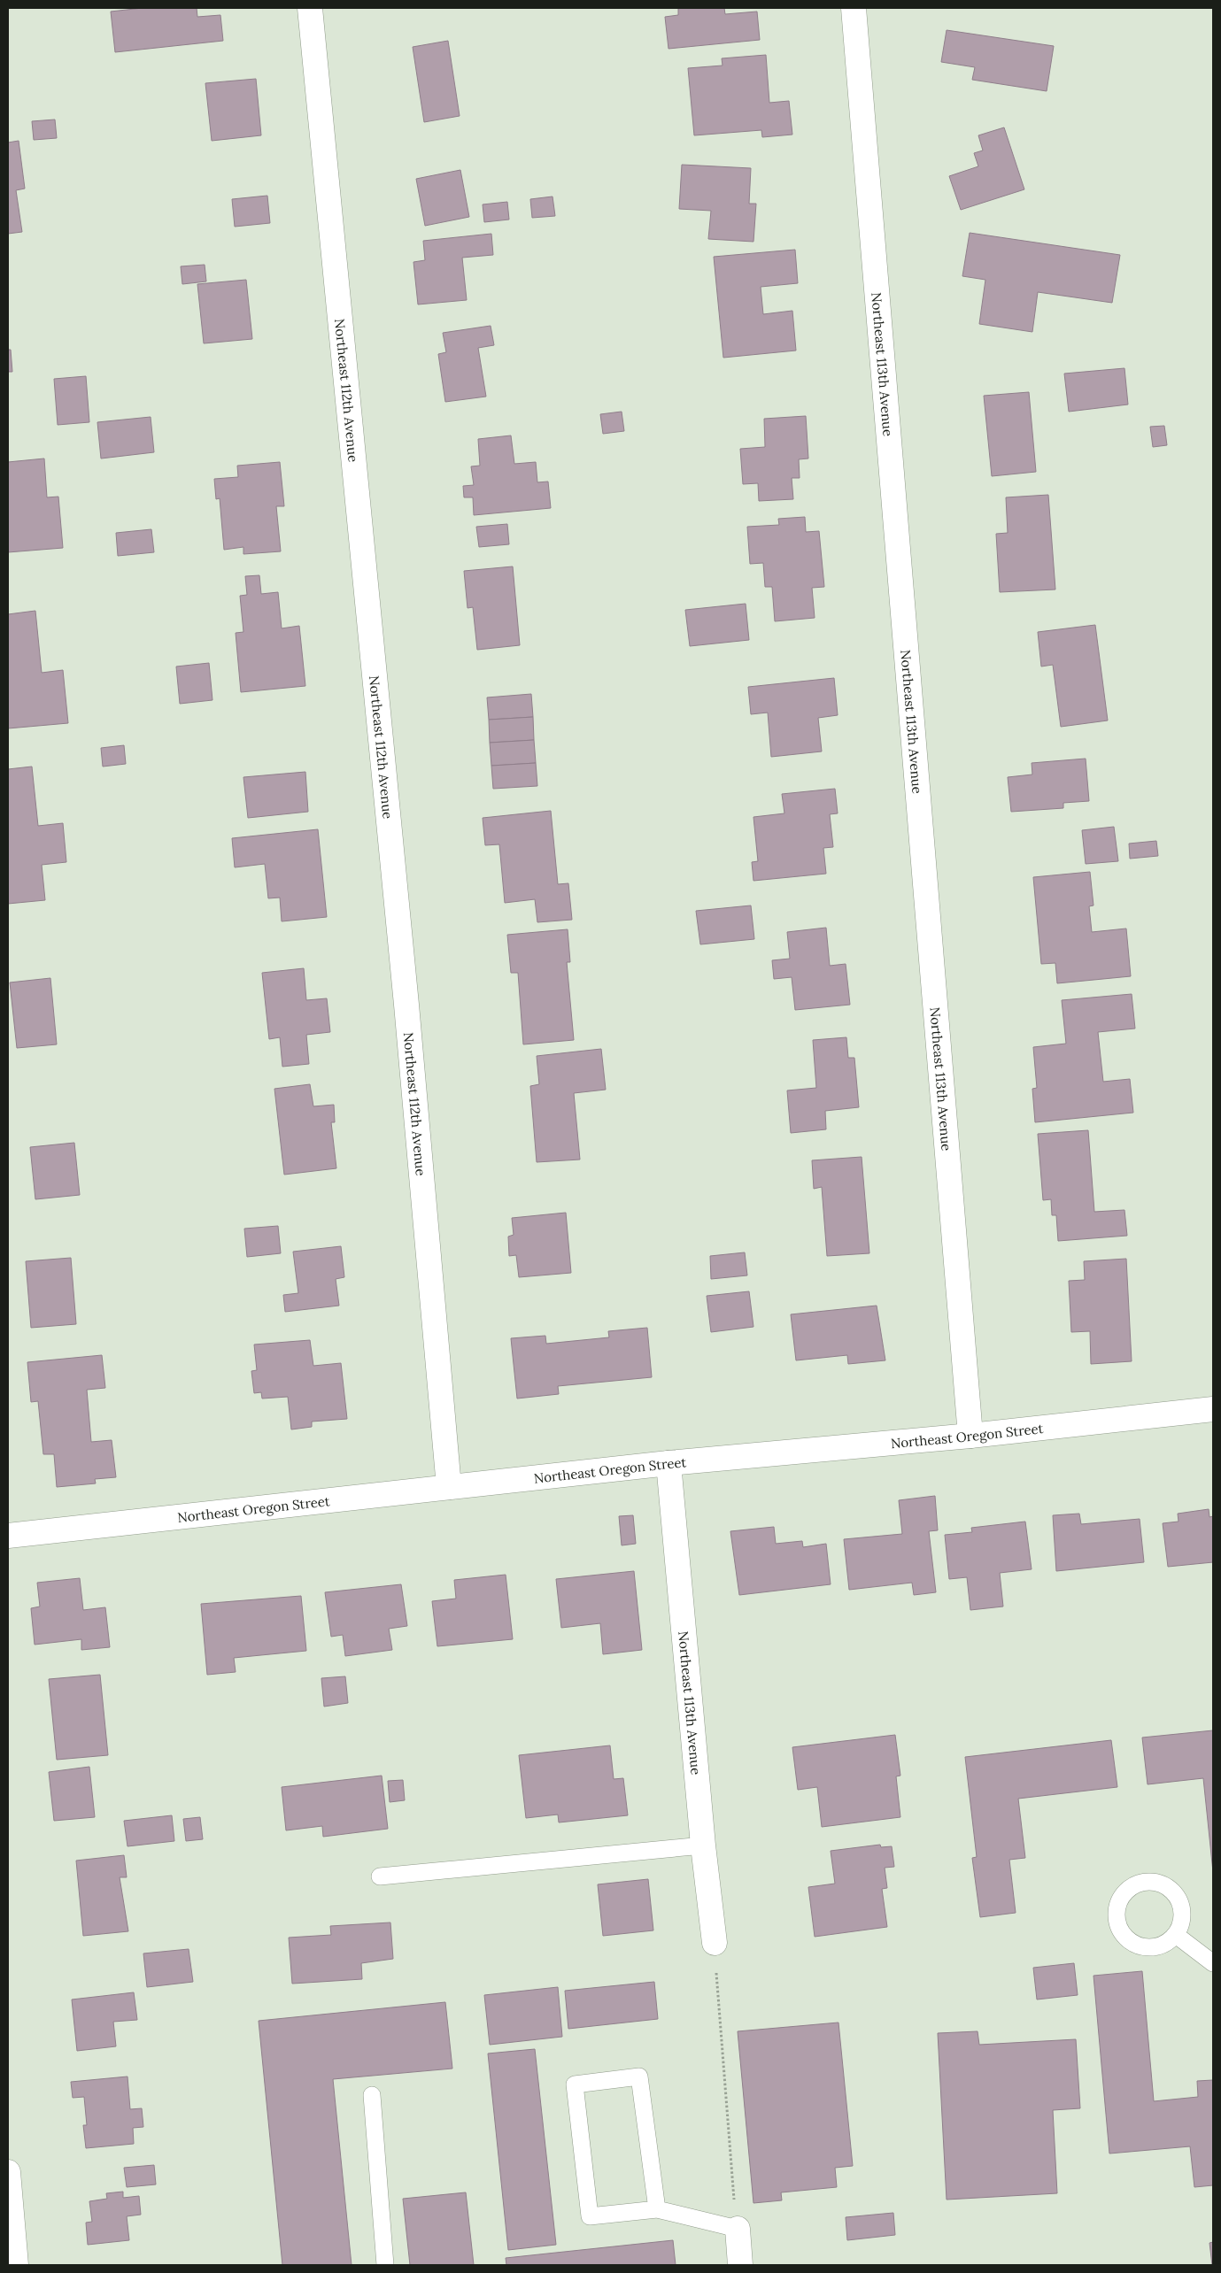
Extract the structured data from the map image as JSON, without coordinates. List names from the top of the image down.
{
  "streets": {
    "street": ["Northeast 113th Avenue", "Northeast 112th Avenue", "Northeast Oregon Street"]
  },
  "crossings": [
    ["Northeast 113th Avenue", "Northeast Oregon Street"],
    ["Northeast 112th Avenue", "Northeast Oregon Street"]
  ]
}
